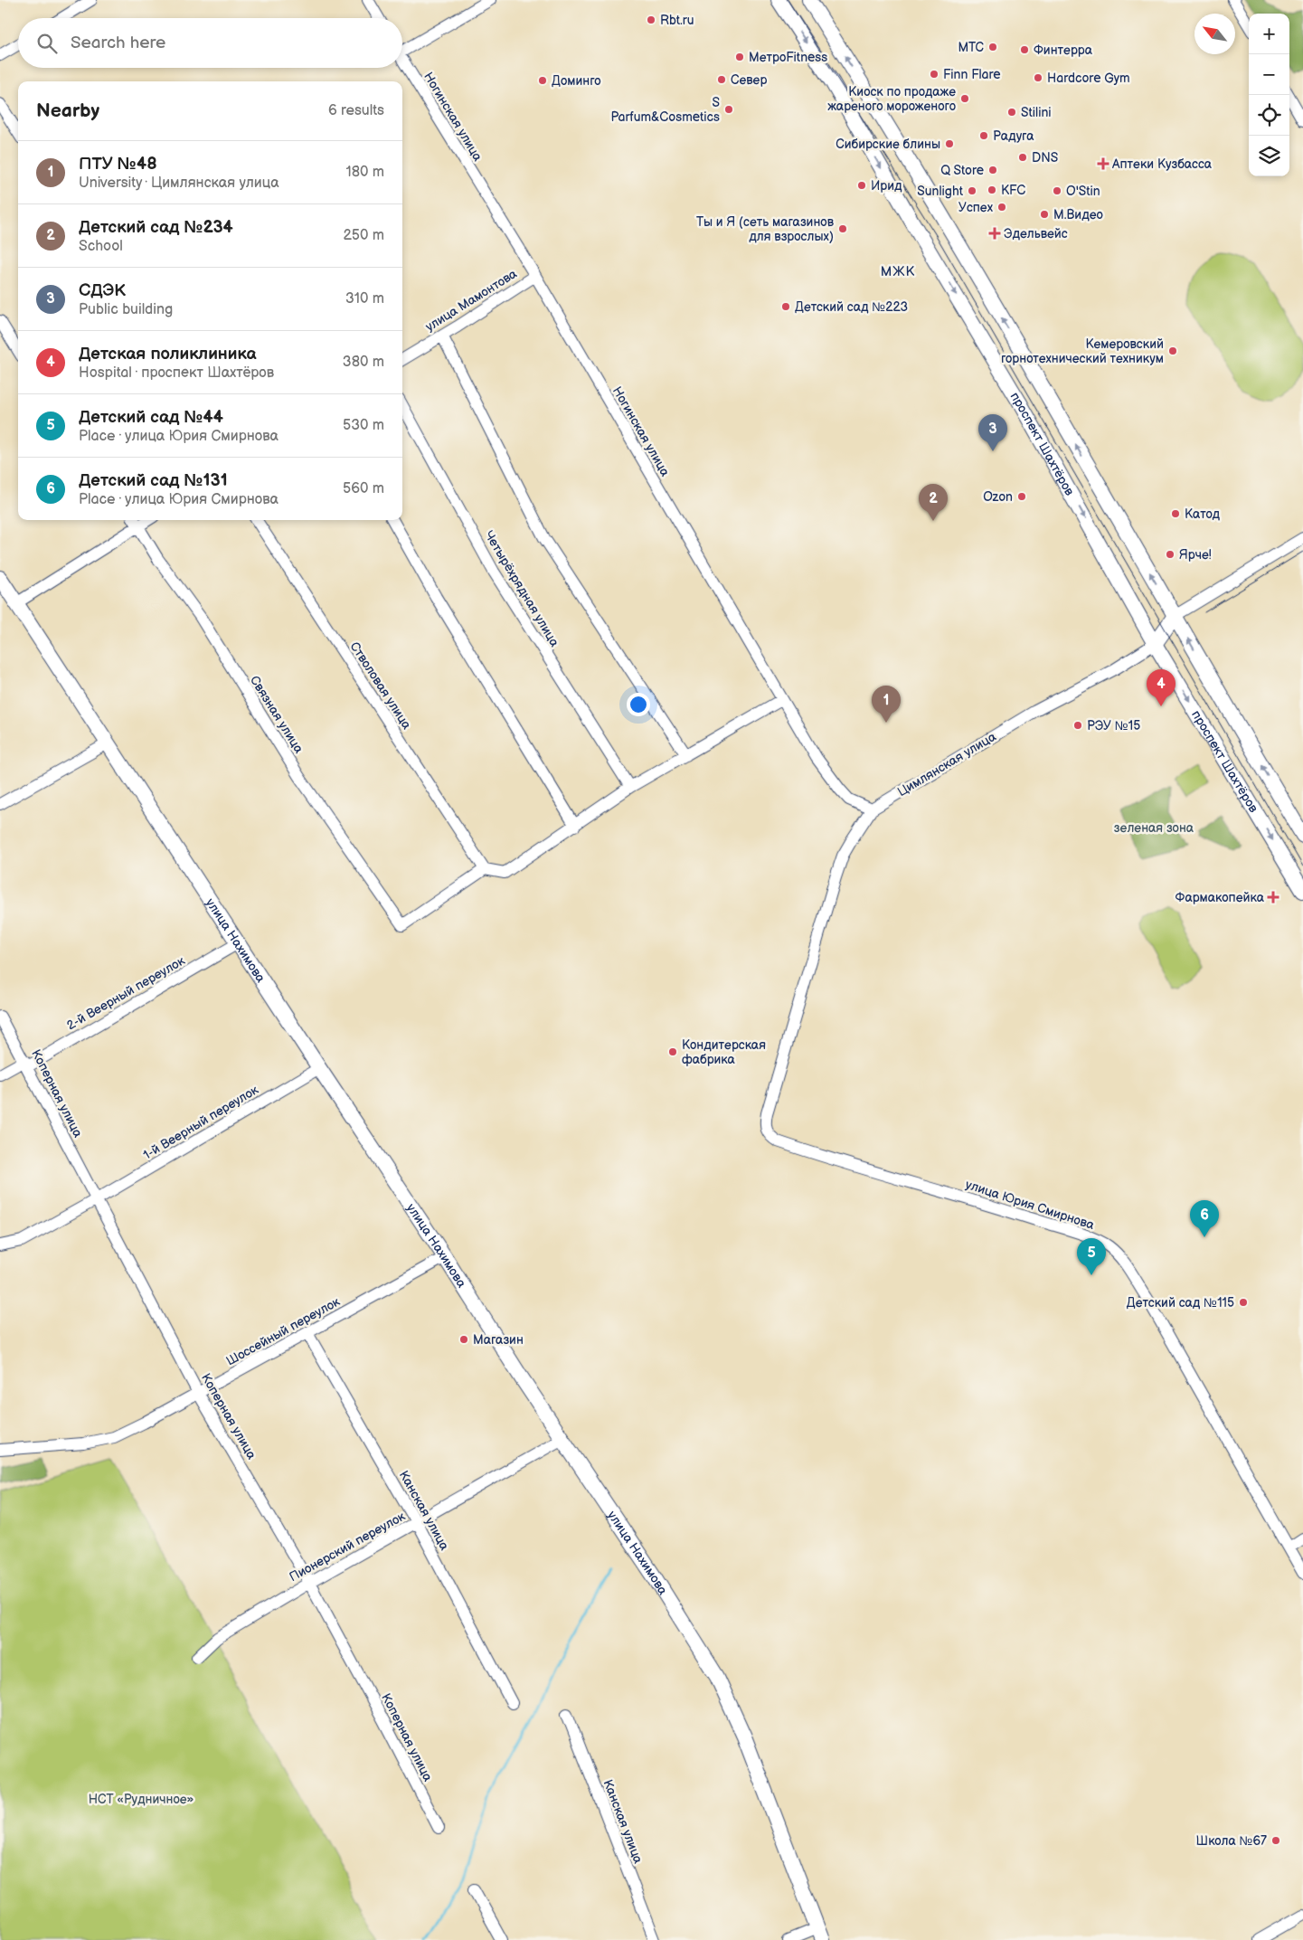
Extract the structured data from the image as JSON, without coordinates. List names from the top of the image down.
{
  "streets": {
    "main road": ["проспект Шахтёров", "Цимлянская улица", "улица Нахимова"],
    "street": [
      "Ногинская улица",
      "улица Мамонтова",
      "Четырёхрядная улица",
      "Стволовая улица",
      "Связная улица",
      "2-й Веерный переулок",
      "Коперная улица",
      "1-й Веерный переулок",
      "улица Юрия Смирнова",
      "Шоссейный переулок",
      "Канская улица",
      "Пионерский переулок"
    ]
  },
  "crossings": [
    ["Ногинская улица", "улица Мамонтова"],
    ["Ногинская улица", "Цимлянская улица"],
    ["проспект Шахтёров", "Цимлянская улица"],
    ["Стволовая улица", "Связная улица"],
    ["Цимлянская улица", "улица Юрия Смирнова"],
    ["улица Нахимова", "2-й Веерный переулок"],
    ["улица Нахимова", "1-й Веерный переулок"],
    ["улица Нахимова", "Шоссейный переулок"],
    ["улица Нахимова", "Пионерский переулок"],
    ["2-й Веерный переулок", "Коперная улица"],
    ["Коперная улица", "1-й Веерный переулок"],
    ["Коперная улица", "Шоссейный переулок"],
    ["Коперная улица", "Пионерский переулок"],
    ["Шоссейный переулок", "Канская улица"],
    ["Канская улица", "Пионерский переулок"]
  ],
  "districts": ["МЖК"],
  "parks": ["зеленая зона", "НСТ «Рудничное»"],
  "places": {
    "other": [
      "Rbt.ru",
      "МТС",
      "Финтерра",
      "МетроFitness",
      "Finn Flare",
      "Hardcore Gym",
      "Север",
      "Доминго",
      "Киоск по продаже жареного мороженого",
      "S Parfum&Cosmetics",
      "Stilini",
      "Радуга",
      "Сибирские блины",
      "DNS",
      "Q Store",
      "Ирид",
      "KFC",
      "Sunlight",
      "O'Stin",
      "Успех",
      "М.Видео",
      "Ты и Я (сеть магазинов для взрослых)",
      "Детский сад №223",
      "Кемеровский горнотехнический техникум",
      "Ozon",
      "Катод",
      "Ярче!",
      "РЭУ №15",
      "Кондитерская фабрика",
      "Детский сад №115",
      "Магазин",
      "Школа №67"
    ],
    "health": ["Аптеки Кузбасса", "Эдельвейс", "Фармакопейка"]
  },
  "north": "top left",
  "page": {
    "map_buttons": ["+", "−"],
    "search": "Search here",
    "heading": ["Nearby", "6 results"],
    "list": [
      {
        "mark": "1",
        "name": "ПТУ №48",
        "note": "University · Цимлянская улица",
        "value": "180 m"
      },
      {
        "mark": "2",
        "name": "Детский сад №234",
        "note": "School",
        "value": "250 m"
      },
      {
        "mark": "3",
        "name": "СДЭК",
        "note": "Public building",
        "value": "310 m"
      },
      {
        "mark": "4",
        "name": "Детская поликлиника",
        "note": "Hospital · проспект Шахтёров",
        "value": "380 m"
      },
      {
        "mark": "5",
        "name": "Детский сад №44",
        "note": "Place · улица Юрия Смирнова",
        "value": "530 m"
      },
      {
        "mark": "6",
        "name": "Детский сад №131",
        "note": "Place · улица Юрия Смирнова",
        "value": "560 m"
      }
    ],
    "pins": [
      "3",
      "2",
      "4",
      "1",
      "6",
      "5"
    ]
  }
}
